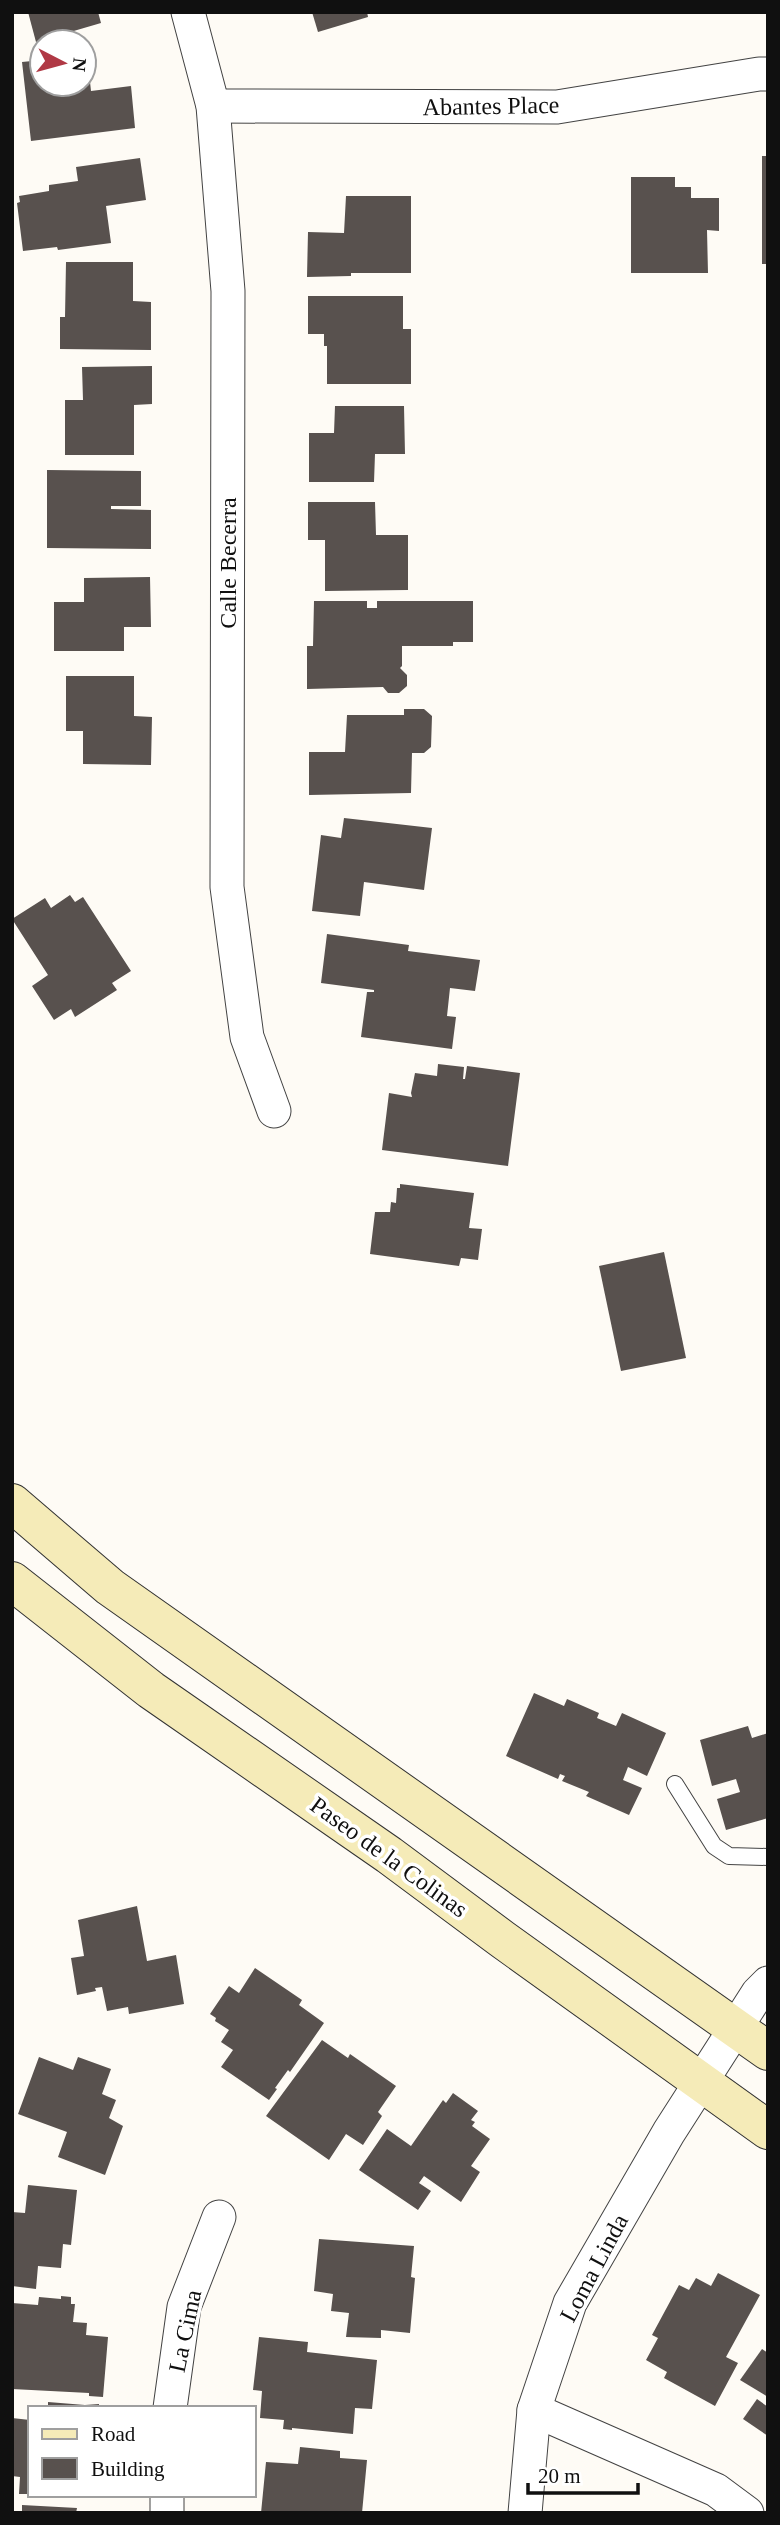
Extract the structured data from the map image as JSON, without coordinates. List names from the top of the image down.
{
  "streets": {
    "main road": ["Paseo de la Colinas"],
    "street": [
      "Abantes Place",
      "Calle Becerra",
      "Loma Linda",
      "La Cima"
    ]
  },
  "crossings": [
    ["Abantes Place", "Calle Becerra"],
    ["Paseo de la Colinas", "Loma Linda"]
  ],
  "legend": ["Road", "Building"],
  "scale_bar": "20 m",
  "north": "right"
}
